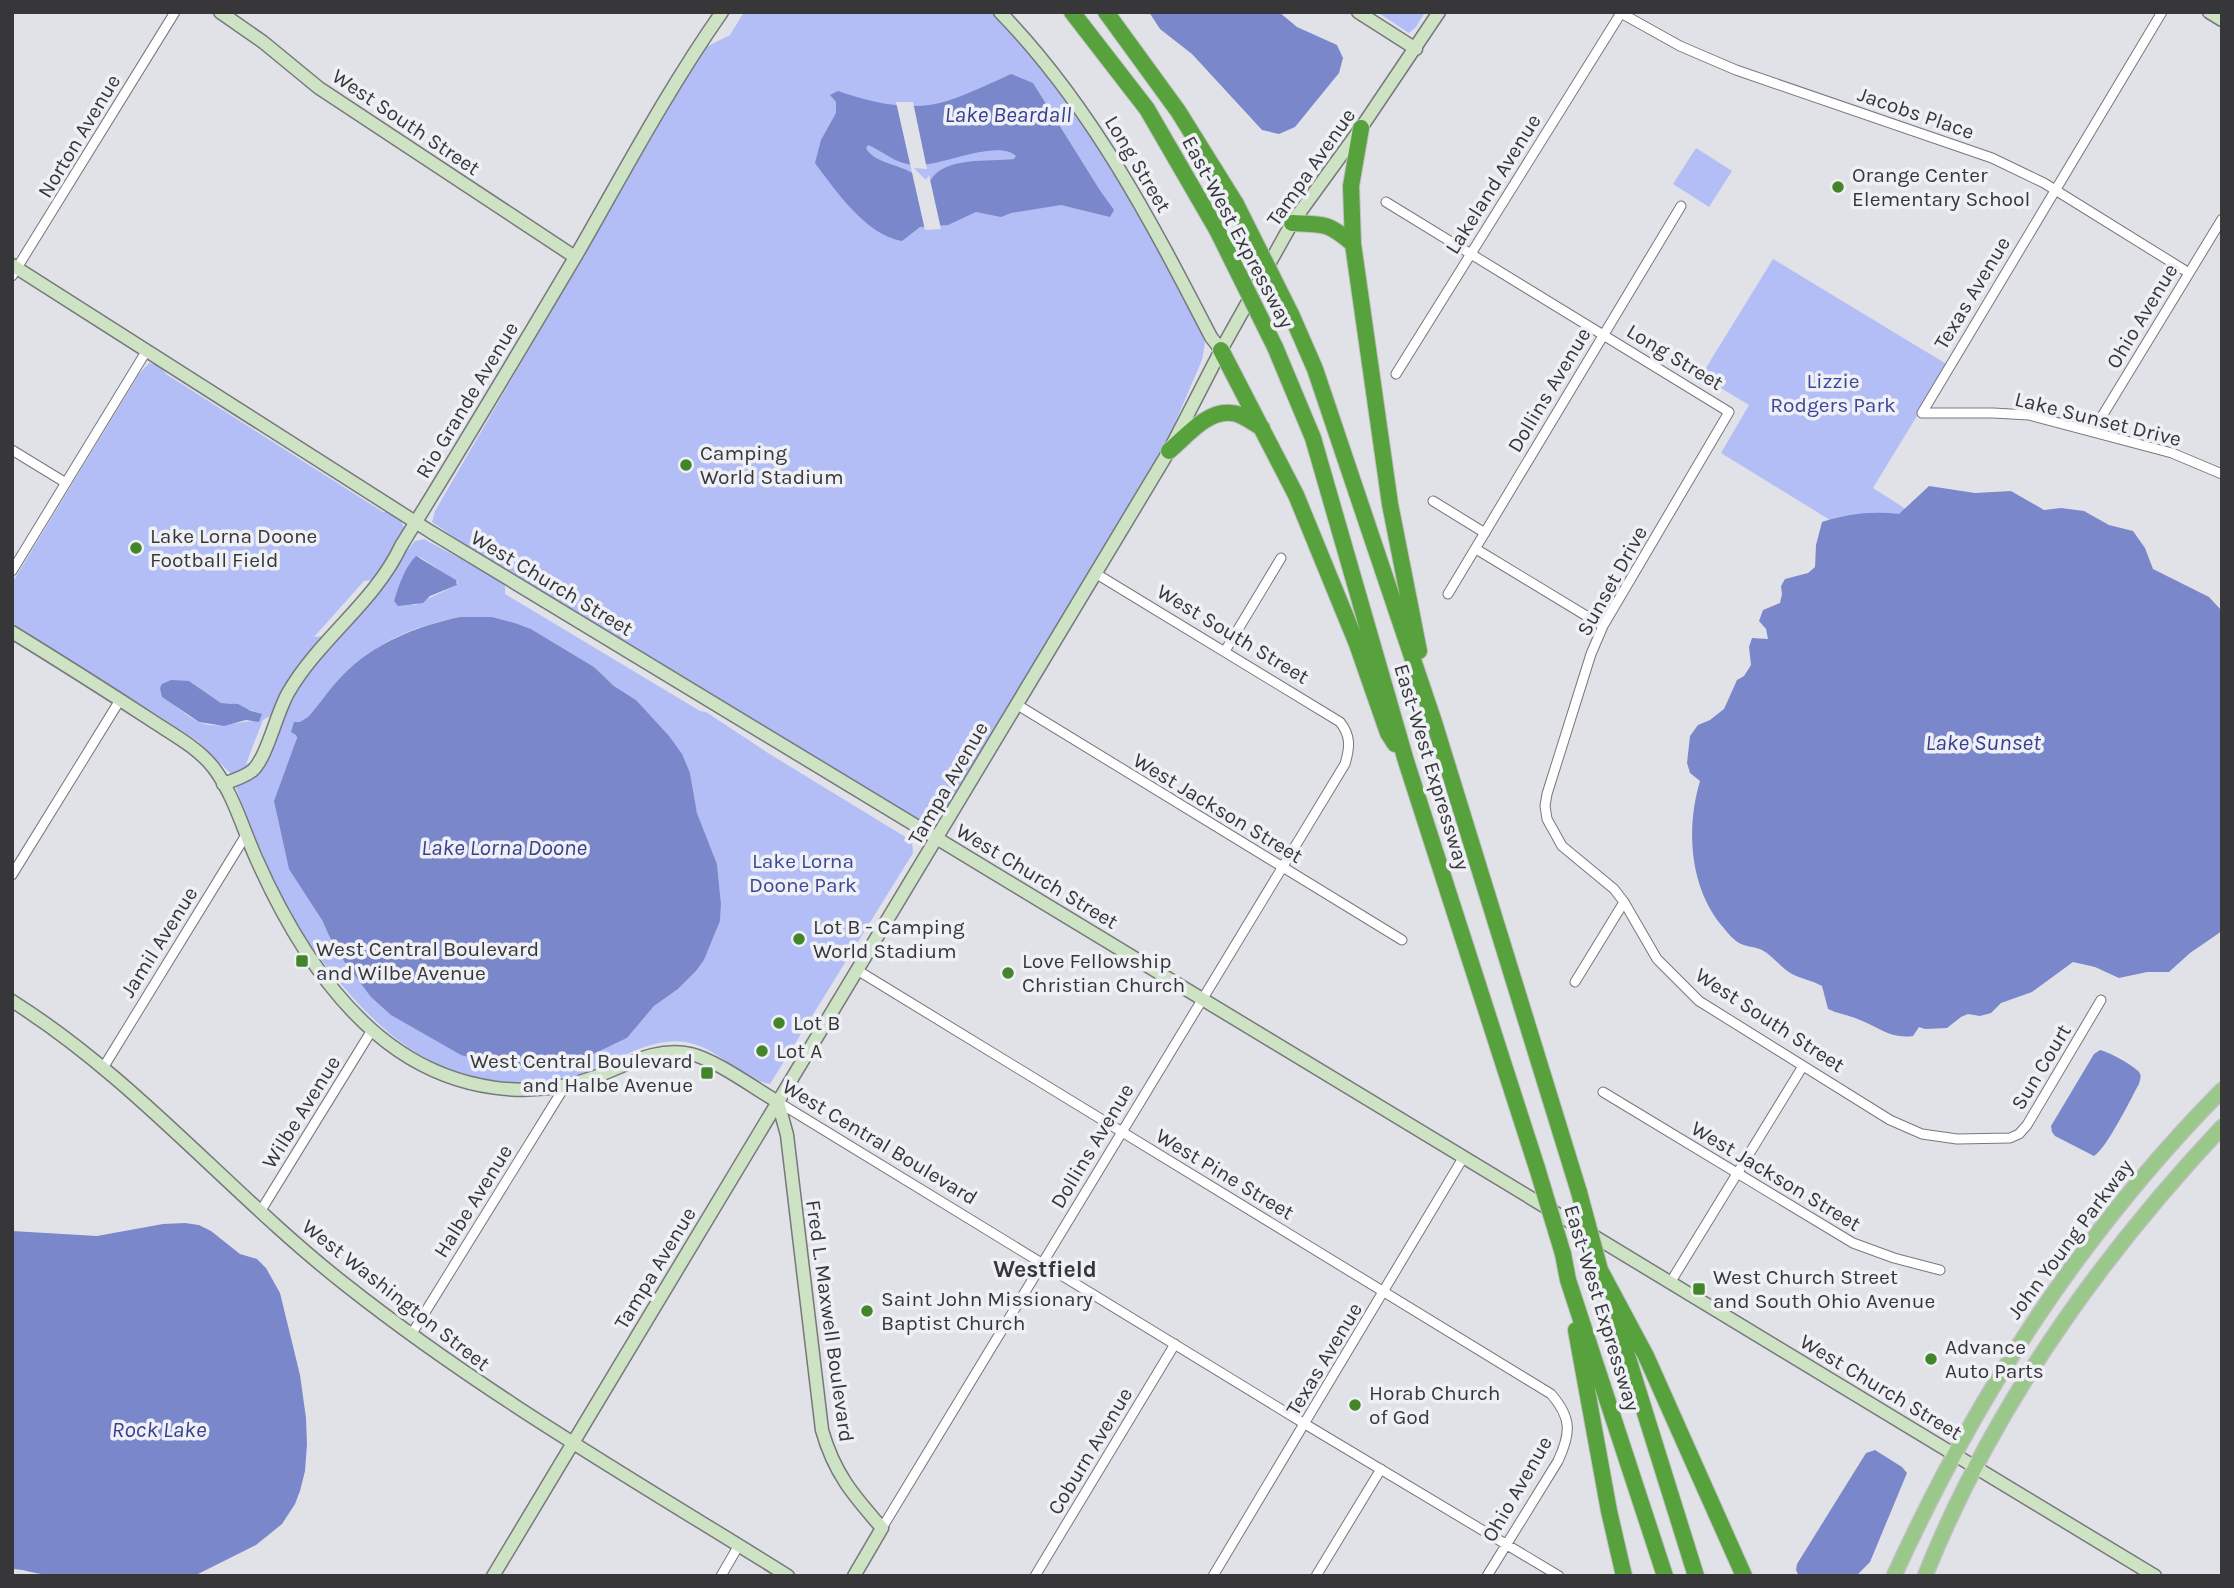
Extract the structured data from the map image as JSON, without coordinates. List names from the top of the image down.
{
  "streets": {
    "highway": ["East-West Expressway"],
    "main road": ["John Young Parkway"],
    "street": [
      "Jacobs Place",
      "West South Street",
      "Norton Avenue",
      "Long Street",
      "Tampa Avenue",
      "Lakeland Avenue",
      "Texas Avenue",
      "Ohio Avenue",
      "Dollins Avenue",
      "Rio Grande Avenue",
      "Lake Sunset Drive",
      "Sunset Drive",
      "West Church Street",
      "West Jackson Street",
      "Jamil Avenue",
      "Sun Court",
      "Wilbe Avenue",
      "West Central Boulevard",
      "West Pine Street",
      "Halbe Avenue",
      "West Washington Street",
      "Fred L. Maxwell Boulevard",
      "Coburn Avenue"
    ]
  },
  "crossings": [
    ["Jacobs Place", "Lakeland Avenue"],
    ["Jacobs Place", "Texas Avenue"],
    ["Jacobs Place", "Ohio Avenue"],
    ["West South Street", "Tampa Avenue"],
    ["West South Street", "Dollins Avenue"],
    ["West South Street", "Rio Grande Avenue"],
    ["West South Street", "Sunset Drive"],
    ["West South Street", "Sun Court"],
    ["Norton Avenue", "West Church Street"],
    ["Long Street", "Tampa Avenue"],
    ["Long Street", "Lakeland Avenue"],
    ["Long Street", "Dollins Avenue"],
    ["Long Street", "Sunset Drive"],
    ["Tampa Avenue", "West Church Street"],
    ["Tampa Avenue", "West Jackson Street"],
    ["Tampa Avenue", "West Central Boulevard"],
    ["Tampa Avenue", "West Pine Street"],
    ["Tampa Avenue", "West Washington Street"],
    ["Tampa Avenue", "Fred L. Maxwell Boulevard"],
    ["Texas Avenue", "Lake Sunset Drive"],
    ["Texas Avenue", "West Church Street"],
    ["Texas Avenue", "West Central Boulevard"],
    ["Texas Avenue", "West Pine Street"],
    ["Ohio Avenue", "Lake Sunset Drive"],
    ["Ohio Avenue", "West Central Boulevard"],
    ["Ohio Avenue", "West Pine Street"],
    ["Dollins Avenue", "West Church Street"],
    ["Dollins Avenue", "West Jackson Street"],
    ["Dollins Avenue", "West Central Boulevard"],
    ["Dollins Avenue", "West Pine Street"],
    ["Dollins Avenue", "Fred L. Maxwell Boulevard"],
    ["Rio Grande Avenue", "West Church Street"],
    ["Rio Grande Avenue", "West Central Boulevard"],
    ["West Church Street", "John Young Parkway"],
    ["Jamil Avenue", "West Central Boulevard"],
    ["Jamil Avenue", "West Washington Street"],
    ["Wilbe Avenue", "West Central Boulevard"],
    ["Wilbe Avenue", "West Washington Street"],
    ["West Central Boulevard", "Halbe Avenue"],
    ["West Central Boulevard", "Fred L. Maxwell Boulevard"],
    ["West Central Boulevard", "Coburn Avenue"],
    ["Halbe Avenue", "West Washington Street"]
  ],
  "districts": ["Westfield"],
  "water": [
    "Lake Beardall",
    "Lake Sunset",
    "Lake Lorna Doone",
    "Rock Lake"
  ],
  "parks": ["Lizzie Rodgers Park", "Lake Lorna Doone Park"],
  "places": {
    "other": [
      "Orange Center Elementary School",
      "Camping World Stadium",
      "Lake Lorna Doone Football Field",
      "Lot B - Camping World Stadium",
      "Love Fellowship Christian Church",
      "Lot B",
      "Lot A",
      "Saint John Missionary Baptist Church",
      "Advance Auto Parts",
      "Horab Church of God"
    ],
    "transit": ["West Central Boulevard and Wilbe Avenue", "West Central Boulevard and Halbe Avenue", "West Church Street and South Ohio Avenue"]
  }
}
